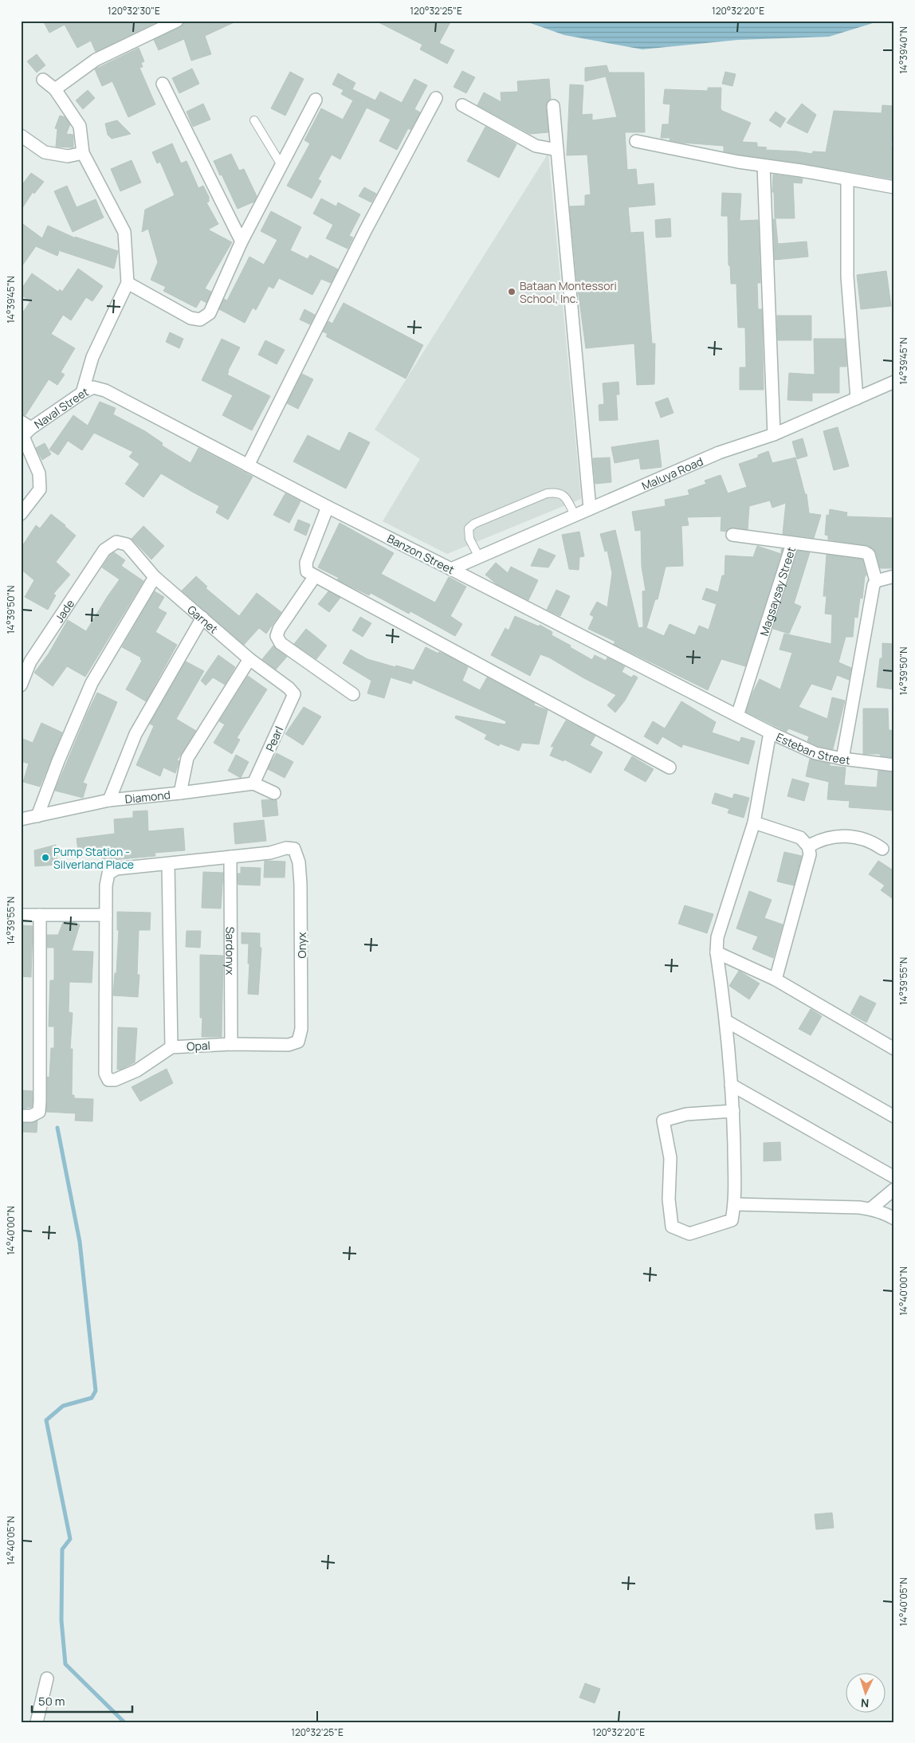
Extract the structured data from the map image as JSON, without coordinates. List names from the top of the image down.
{
  "streets": {
    "street": [
      "Naval Street",
      "Maluya Road",
      "Banzon Street",
      "Magsaysay Street",
      "Jade",
      "Garnet",
      "Pearl",
      "Esteban Street",
      "Diamond",
      "Onyx",
      "Sardonyx",
      "Opal"
    ]
  },
  "crossings": [
    ["Naval Street", "Banzon Street"],
    ["Maluya Road", "Banzon Street"],
    ["Banzon Street", "Magsaysay Street"],
    ["Banzon Street", "Esteban Street"],
    ["Magsaysay Street", "Esteban Street"],
    ["Jade", "Garnet"],
    ["Garnet", "Pearl"],
    ["Pearl", "Diamond"],
    ["Onyx", "Sardonyx"],
    ["Onyx", "Opal"],
    ["Sardonyx", "Opal"]
  ],
  "places": ["Bataan Montessori School, Inc.", "Pump Station - Silverland Place"],
  "scale_bar": "50 m",
  "north": "bottom",
  "coordinates": [
    "120°32'30\"E",
    "120°32'25\"E",
    "120°32'20\"E",
    "14°39'40\"N",
    "14°39'45\"N",
    "14°39'50\"N",
    "14°39'55\"N",
    "14°40'00\"N",
    "14°40'05\"N"
  ]
}
